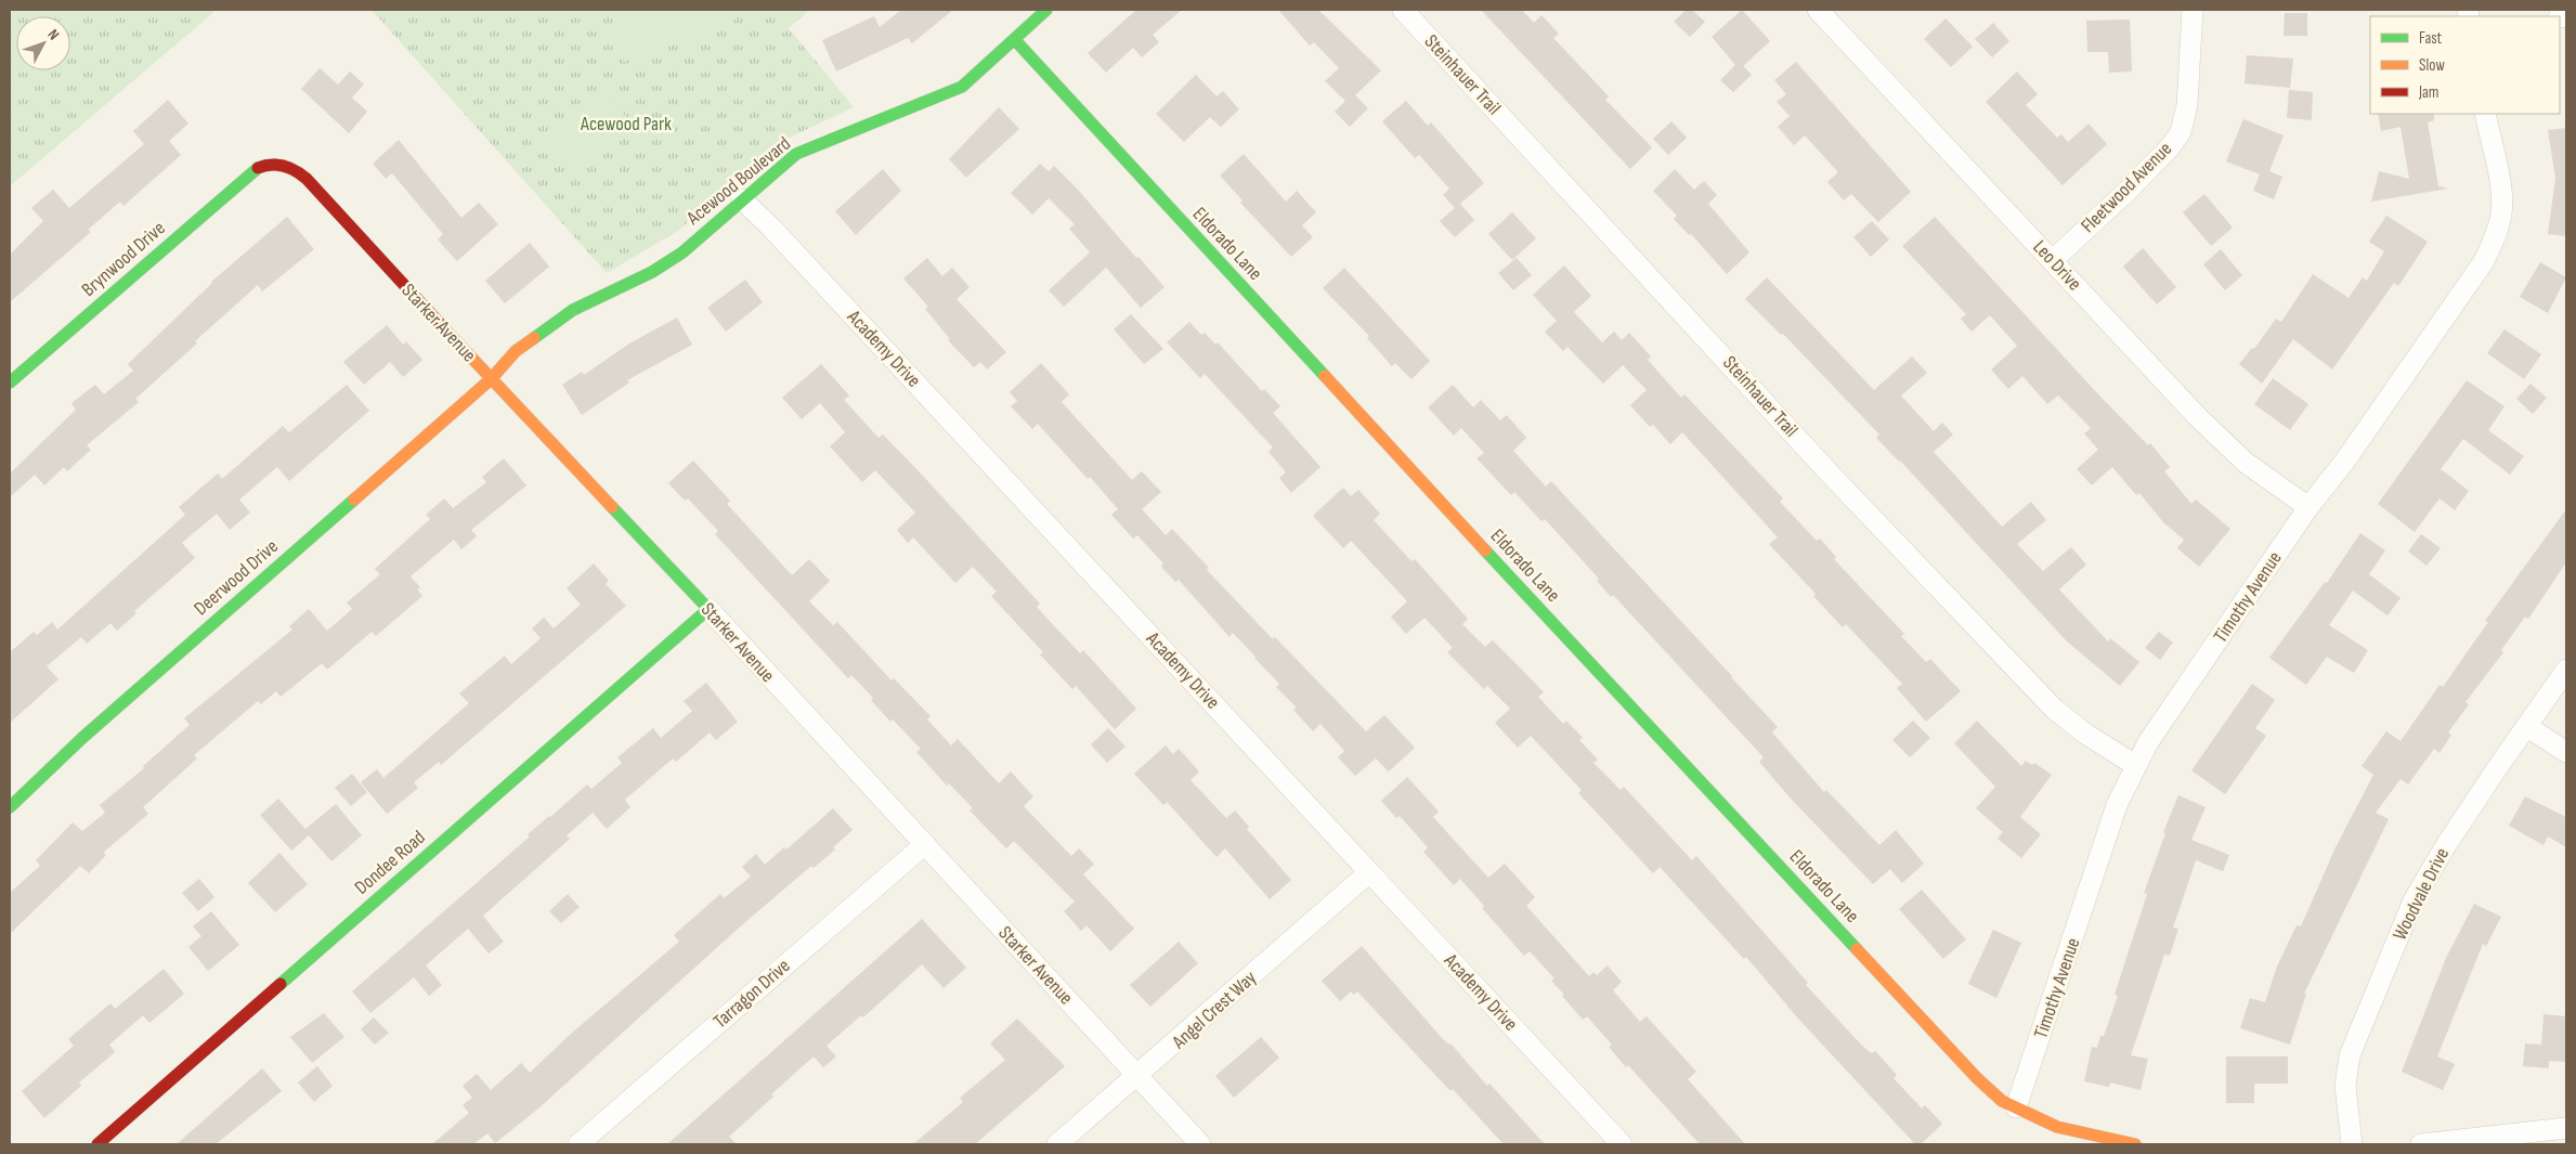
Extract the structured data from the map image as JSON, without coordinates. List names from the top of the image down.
{
  "streets": {
    "street": [
      "Steinhauer Trail",
      "Acewood Boulevard",
      "Fleetwood Avenue",
      "Eldorado Lane",
      "Brynwood Drive",
      "Leo Drive",
      "Starker Avenue",
      "Academy Drive",
      "Deerwood Drive",
      "Timothy Avenue",
      "Dondee Road",
      "Woodvale Drive",
      "Tarragon Drive",
      "Angel Crest Way"
    ]
  },
  "crossings": [
    ["Steinhauer Trail", "Timothy Avenue"],
    ["Acewood Boulevard", "Eldorado Lane"],
    ["Acewood Boulevard", "Starker Avenue"],
    ["Acewood Boulevard", "Academy Drive"],
    ["Acewood Boulevard", "Deerwood Drive"],
    ["Fleetwood Avenue", "Leo Drive"],
    ["Eldorado Lane", "Timothy Avenue"],
    ["Brynwood Drive", "Starker Avenue"],
    ["Leo Drive", "Timothy Avenue"],
    ["Starker Avenue", "Deerwood Drive"],
    ["Starker Avenue", "Dondee Road"],
    ["Starker Avenue", "Tarragon Drive"],
    ["Starker Avenue", "Angel Crest Way"],
    ["Academy Drive", "Angel Crest Way"]
  ],
  "parks": ["Acewood Park"],
  "legend": ["Fast", "Slow", "Jam"],
  "north": "top right"
}
